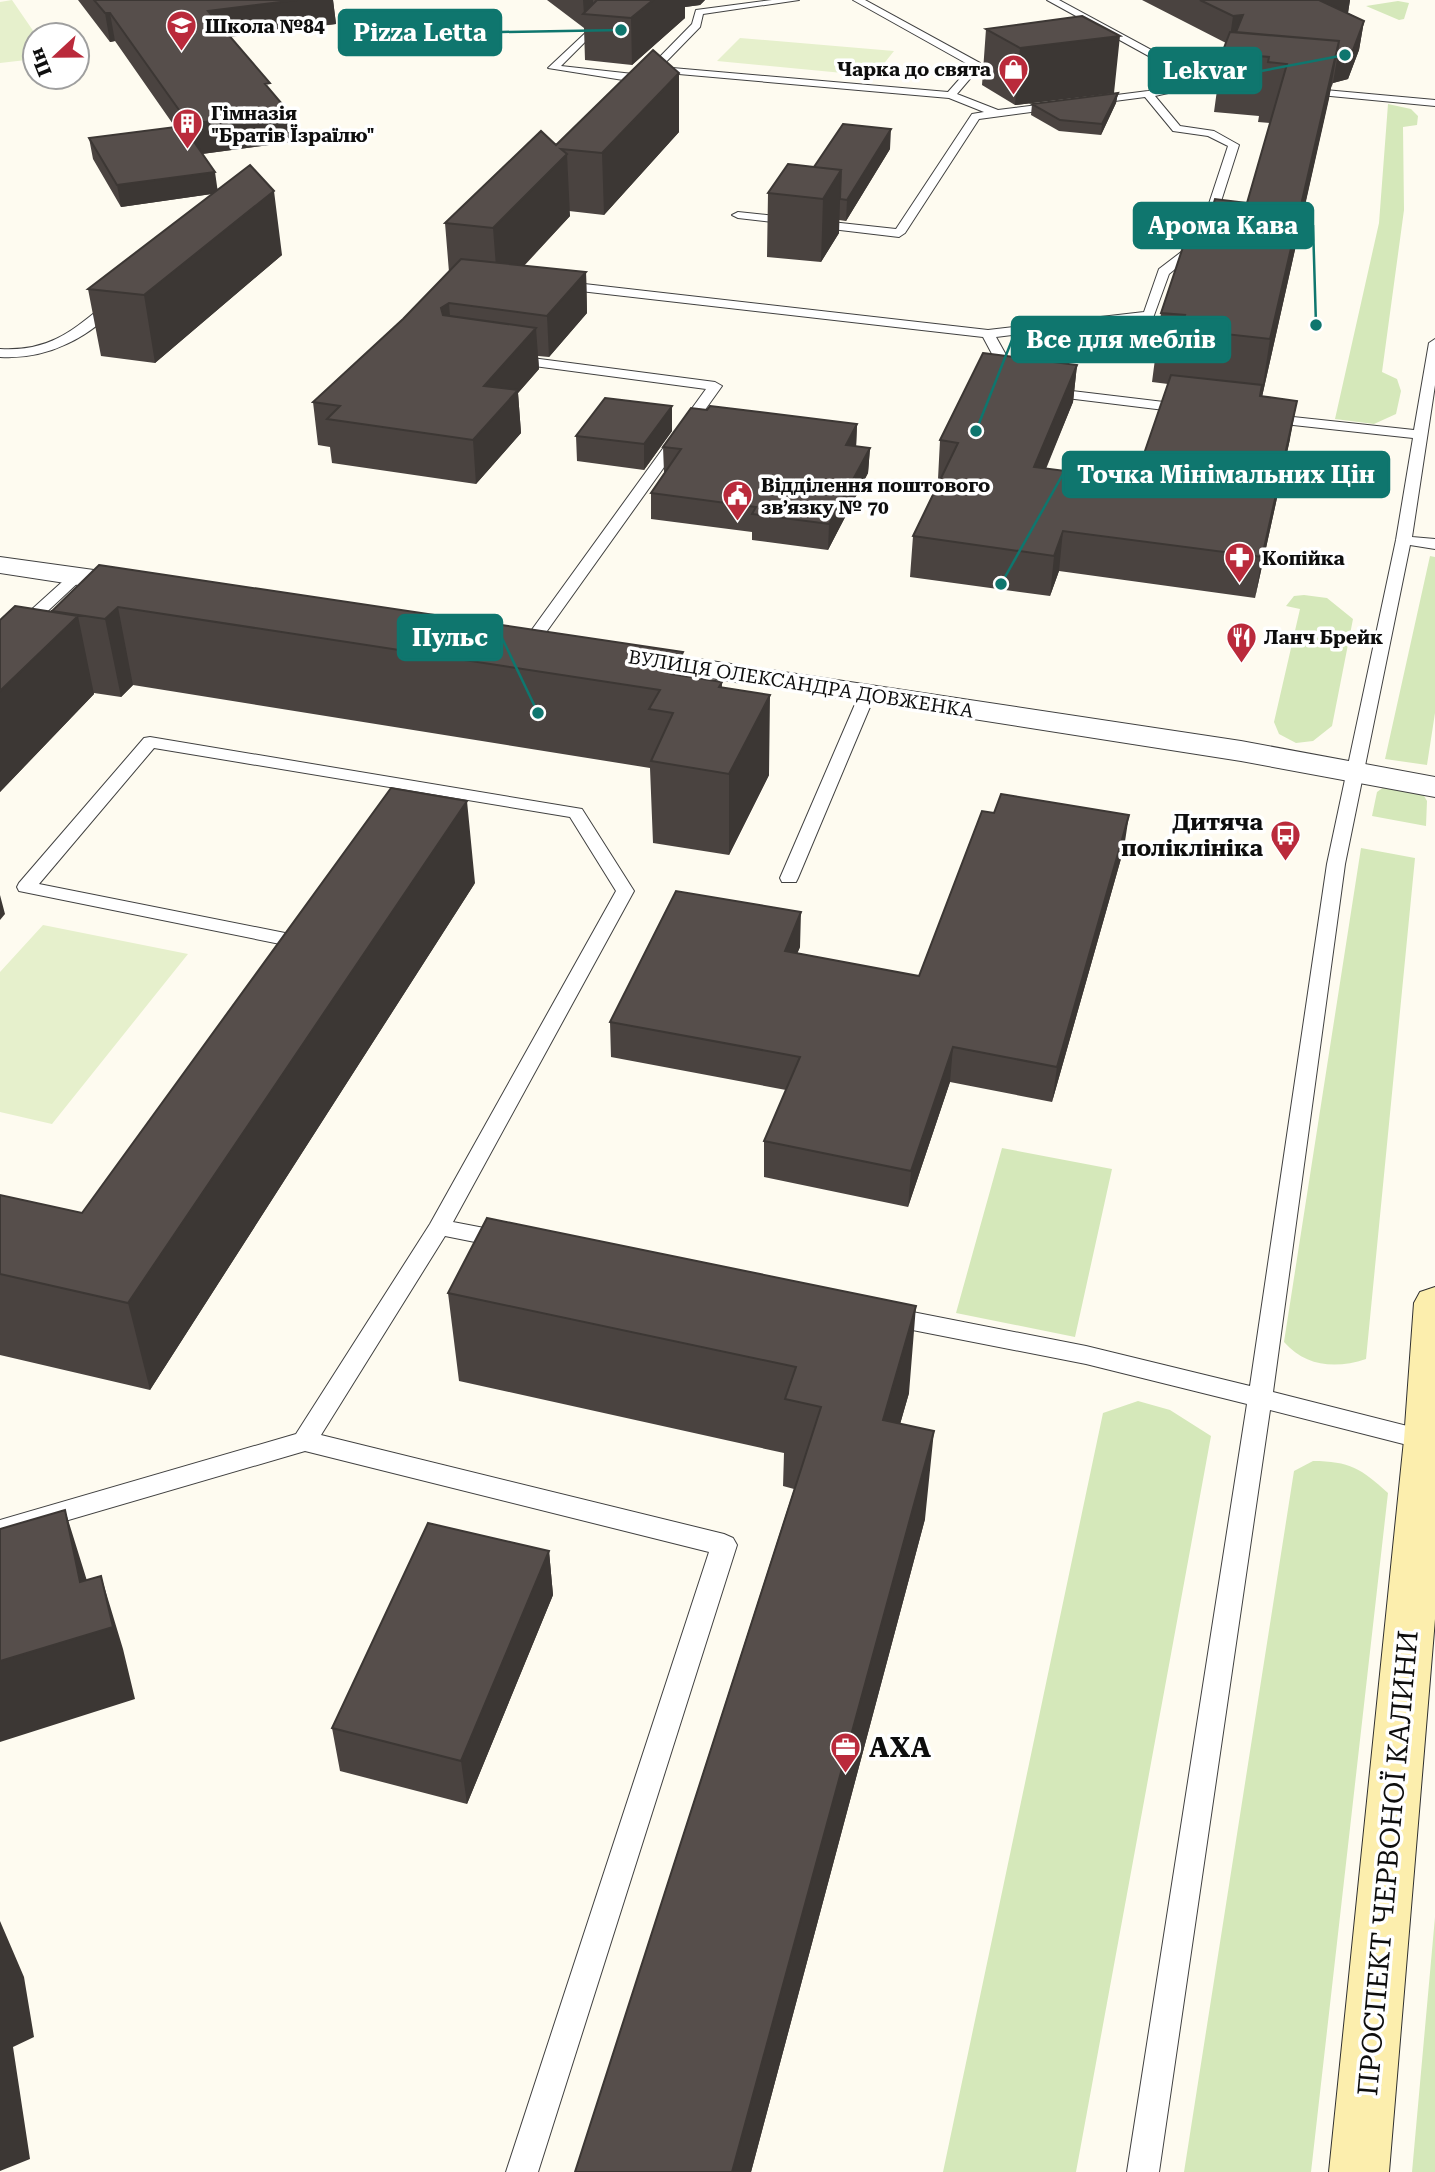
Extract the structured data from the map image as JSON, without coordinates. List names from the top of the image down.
{
  "streets": {
    "main road": ["ПРОСПЕКТ ЧЕРВОНОЇ КАЛИНИ"],
    "street": ["ВУЛИЦЯ ОЛЕКСАНДРА ДОВЖЕНКА"]
  },
  "places": {
    "other": [
      "Pizza Letta",
      "Lekvar",
      "Арома Кава",
      "Все для меблів",
      "Точка Мінімальних Цін",
      "Пульс"
    ],
    "school or university": ["Школа №84"],
    "shop": ["Чарка до свята"],
    "building": ["Гімназія \"Братів Їзраїлю\""],
    "public building": ["Відділення поштового зв’язку № 70"],
    "pharmacy": ["Копійка"],
    "restaurant": ["Ланч Брейк"],
    "bus stop": ["Дитяча поліклініка"],
    "office": ["AXA"]
  },
  "north": "left"
}
